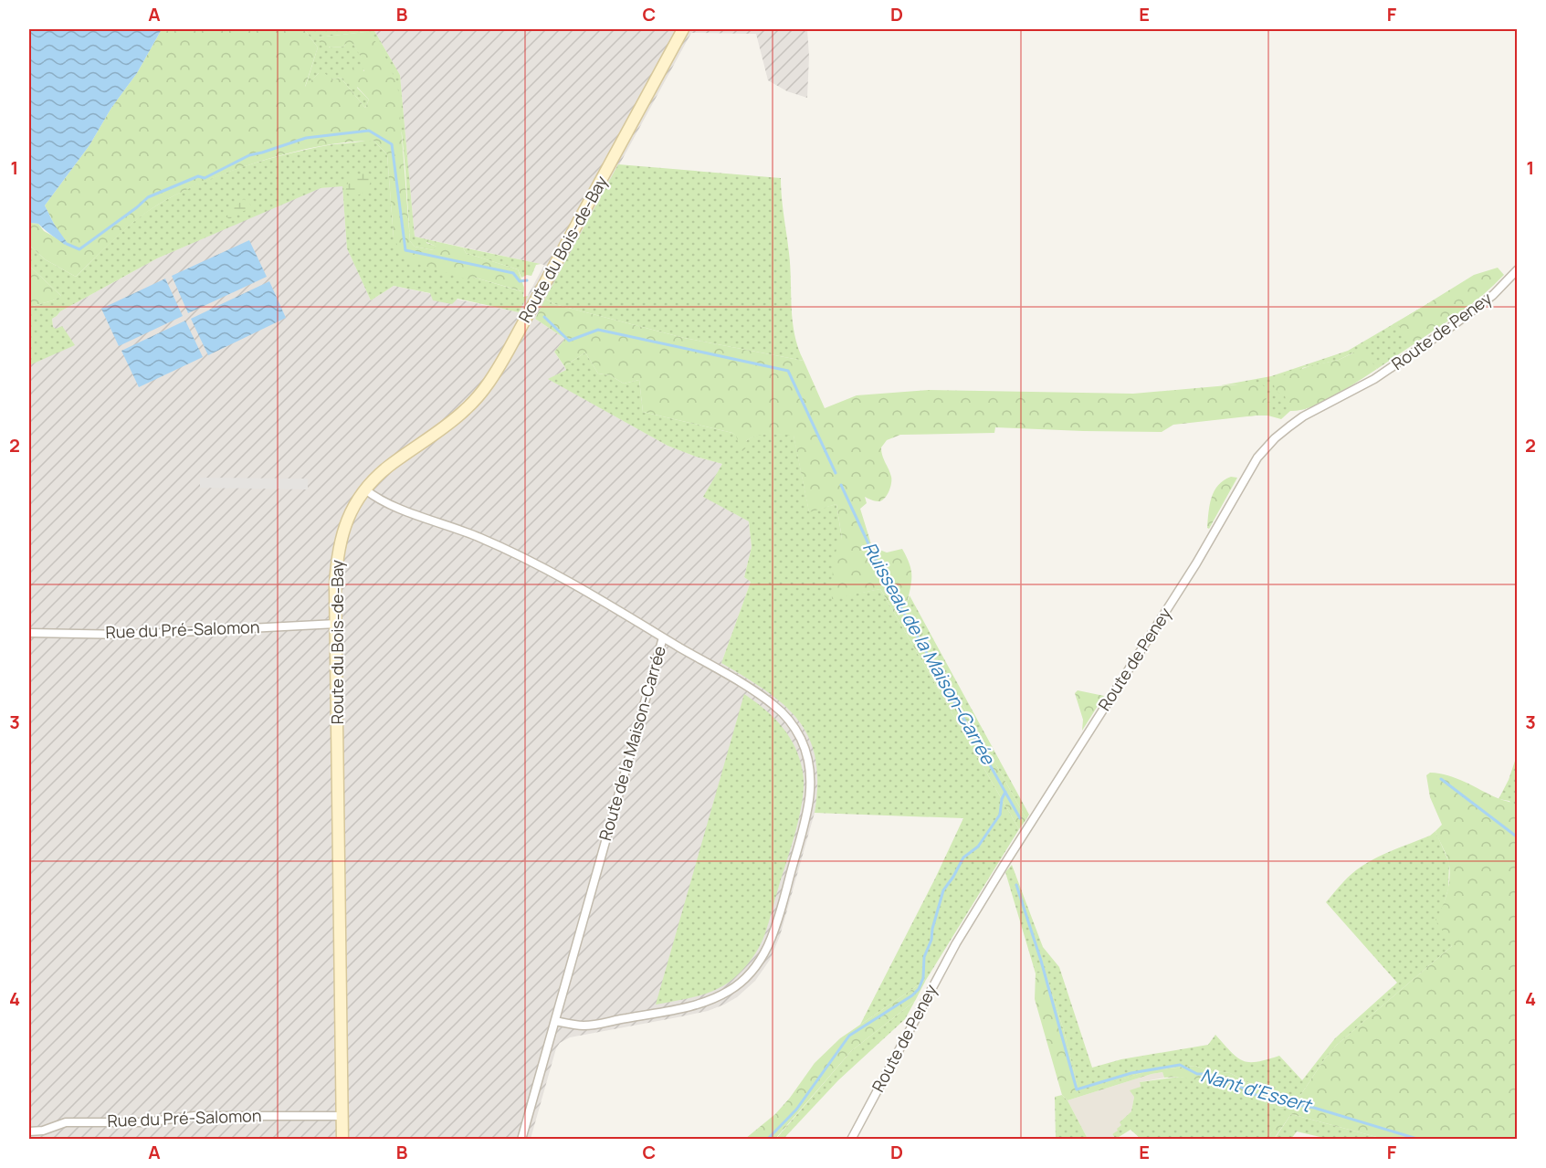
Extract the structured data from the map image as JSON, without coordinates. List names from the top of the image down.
{
  "streets": {
    "main road": ["Route du Bois-de-Bay"],
    "street": ["Route de Peney", "Rue du Pré-Salomon", "Route de la Maison-Carrée"]
  },
  "crossings": [
    ["Route du Bois-de-Bay", "Rue du Pré-Salomon"],
    ["Route du Bois-de-Bay", "Route de la Maison-Carrée"]
  ],
  "water": ["Ruisseau de la Maison-Carrée", "Nant d'Essert"],
  "grid": {
    "columns": [
      "A",
      "B",
      "C",
      "D",
      "E",
      "F"
    ],
    "rows": [
      "1",
      "2",
      "3",
      "4"
    ]
  }
}
